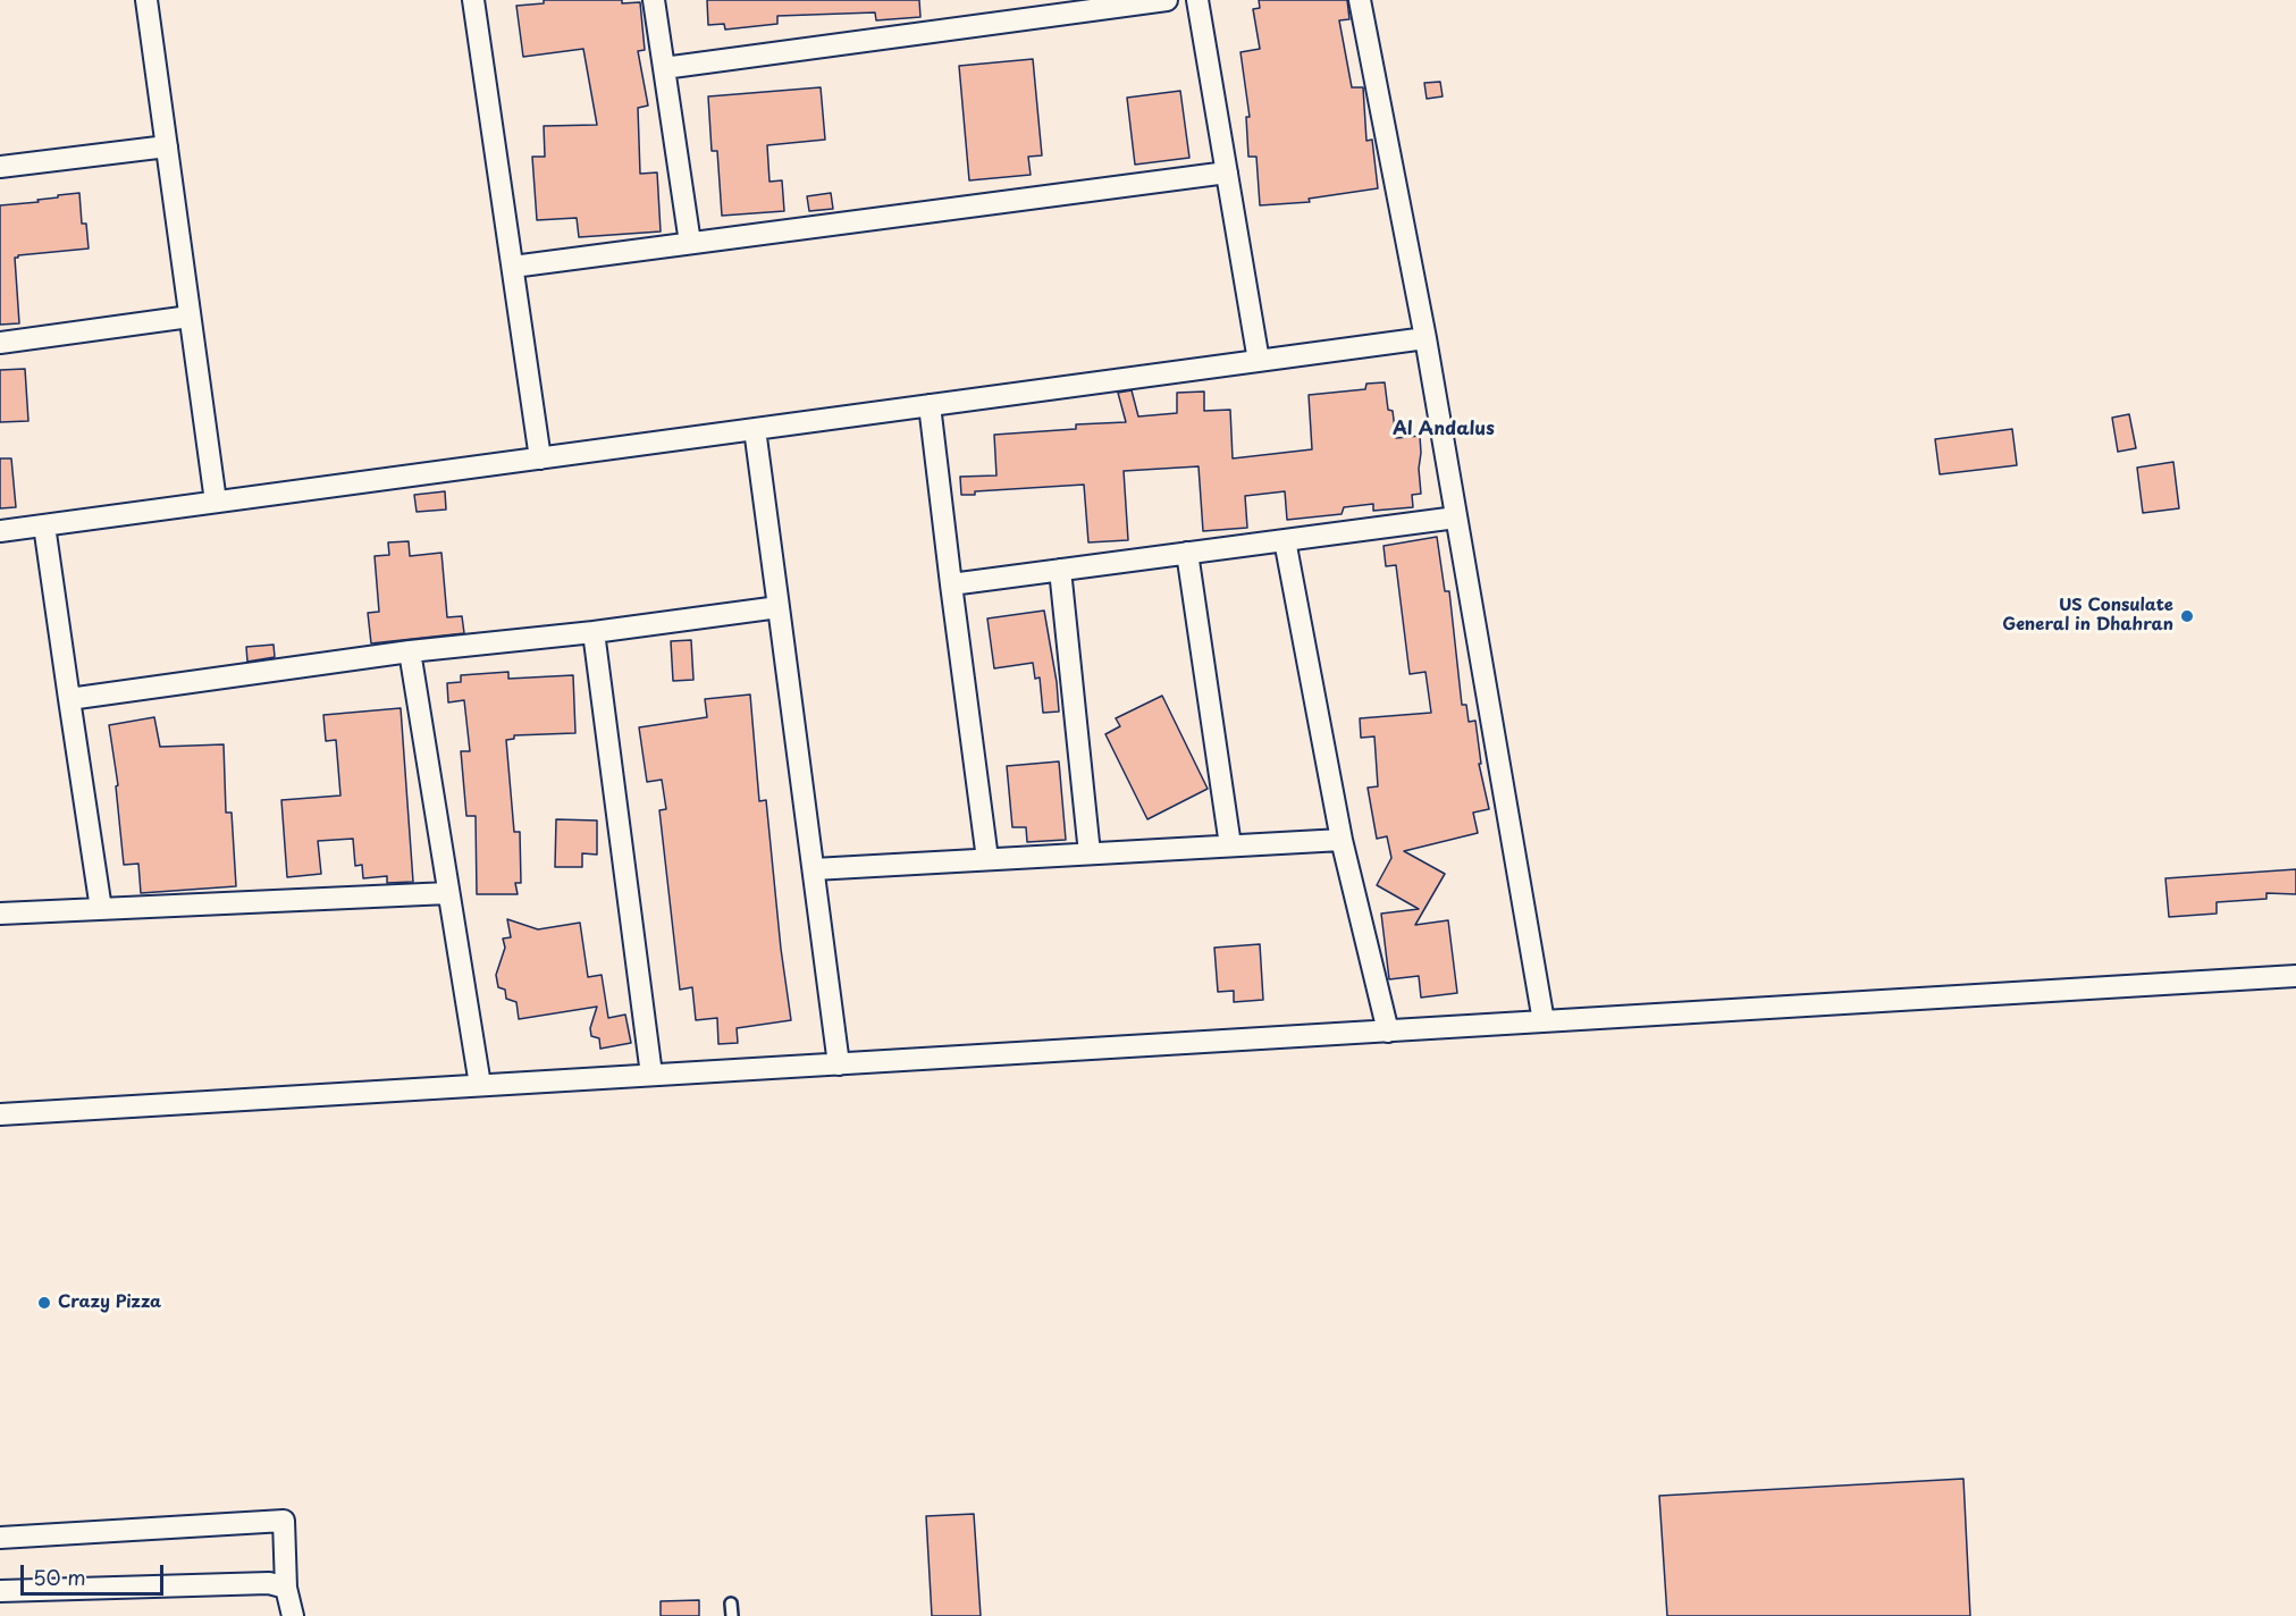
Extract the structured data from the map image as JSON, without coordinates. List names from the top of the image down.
{
  "districts": ["Al Andalus"],
  "places": ["US Consulate General in Dhahran", "Crazy Pizza"],
  "scale_bar": "50 m"
}
